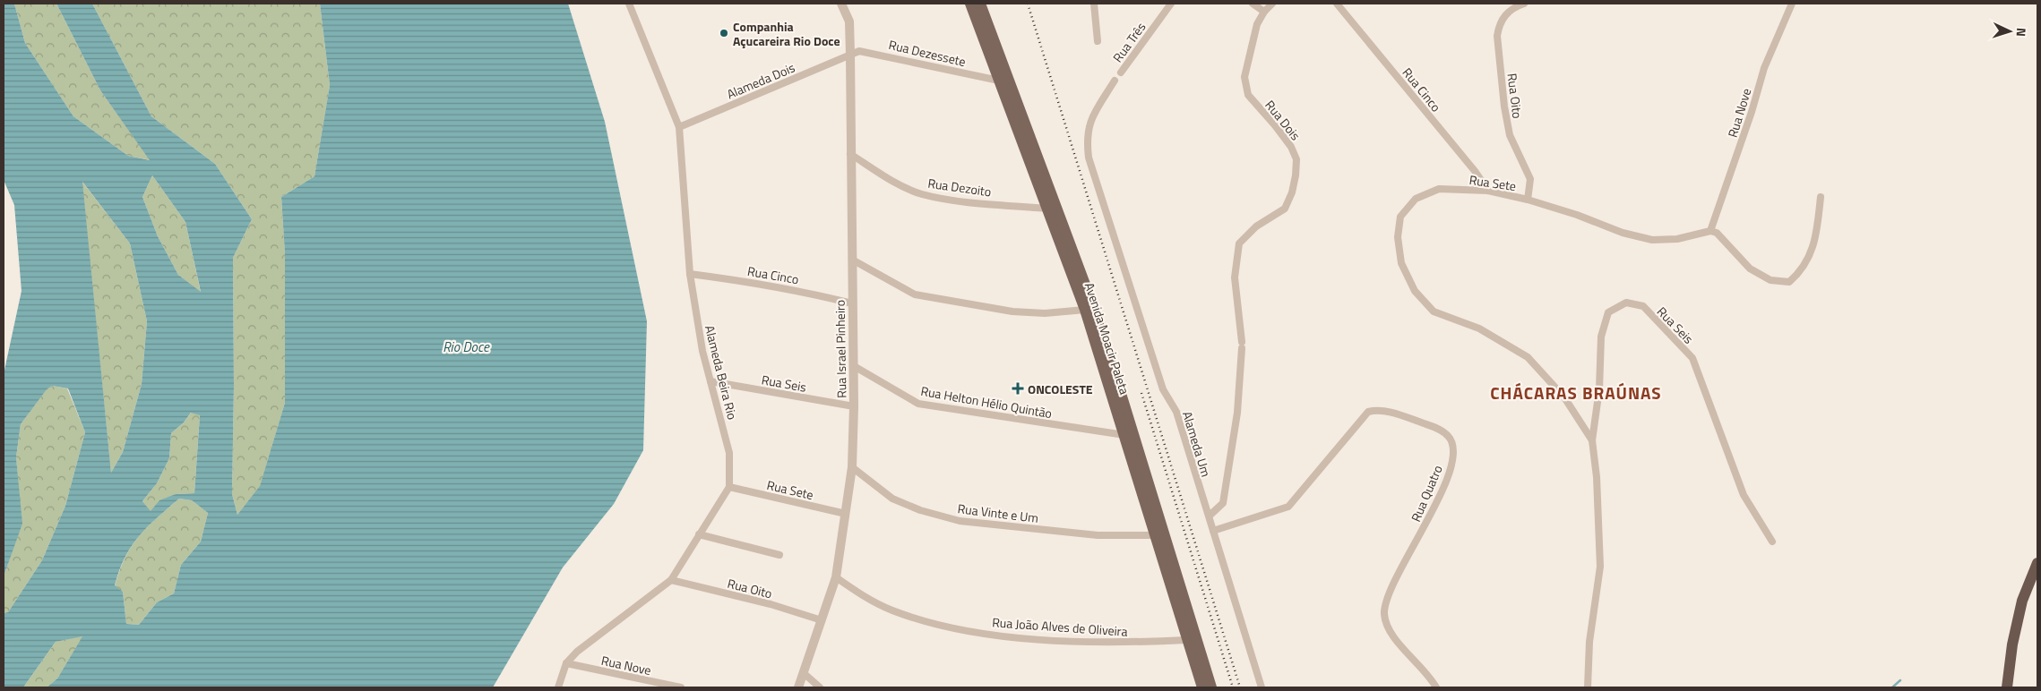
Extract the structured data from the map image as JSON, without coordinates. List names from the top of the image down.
{
  "streets": {
    "main road": ["Avenida Moacir Paleta"],
    "street": [
      "Rua Três",
      "Rua Dezessete",
      "Alameda Dois",
      "Rua Cinco",
      "Rua Oito",
      "Rua Nove",
      "Rua Dois",
      "Rua Sete",
      "Rua Dezoito",
      "Rua Seis",
      "Rua Israel Pinheiro",
      "Alameda Beira Rio",
      "Rua Helton Hélio Quintão",
      "Alameda Um",
      "Rua Quatro",
      "Rua Vinte e Um",
      "Rua João Alves de Oliveira"
    ]
  },
  "crossings": [
    ["Rua Três", "Alameda Um"],
    ["Rua Dezessete", "Alameda Dois"],
    ["Rua Dezessete", "Avenida Moacir Paleta"],
    ["Rua Dezessete", "Rua Israel Pinheiro"],
    ["Alameda Dois", "Rua Israel Pinheiro"],
    ["Alameda Dois", "Alameda Beira Rio"],
    ["Rua Cinco", "Rua Sete"],
    ["Rua Cinco", "Rua Israel Pinheiro"],
    ["Rua Cinco", "Alameda Beira Rio"],
    ["Rua Oito", "Rua Sete"],
    ["Rua Oito", "Rua Israel Pinheiro"],
    ["Rua Nove", "Rua Sete"],
    ["Rua Dois", "Alameda Um"],
    ["Rua Sete", "Rua Seis"],
    ["Rua Sete", "Rua Israel Pinheiro"],
    ["Rua Sete", "Alameda Beira Rio"],
    ["Rua Dezoito", "Avenida Moacir Paleta"],
    ["Rua Dezoito", "Rua Israel Pinheiro"],
    ["Rua Seis", "Rua Israel Pinheiro"],
    ["Rua Seis", "Alameda Beira Rio"],
    ["Avenida Moacir Paleta", "Rua Helton Hélio Quintão"],
    ["Avenida Moacir Paleta", "Rua Vinte e Um"],
    ["Avenida Moacir Paleta", "Rua João Alves de Oliveira"],
    ["Rua Israel Pinheiro", "Rua Helton Hélio Quintão"],
    ["Rua Israel Pinheiro", "Rua Vinte e Um"],
    ["Rua Israel Pinheiro", "Rua João Alves de Oliveira"],
    ["Alameda Um", "Rua Quatro"]
  ],
  "districts": ["CHÁCARAS BRAÚNAS"],
  "water": ["Rio Doce"],
  "places": {
    "other": ["Companhia Açucareira Rio Doce"],
    "health": ["ONCOLESTE"]
  },
  "north": "right"
}
